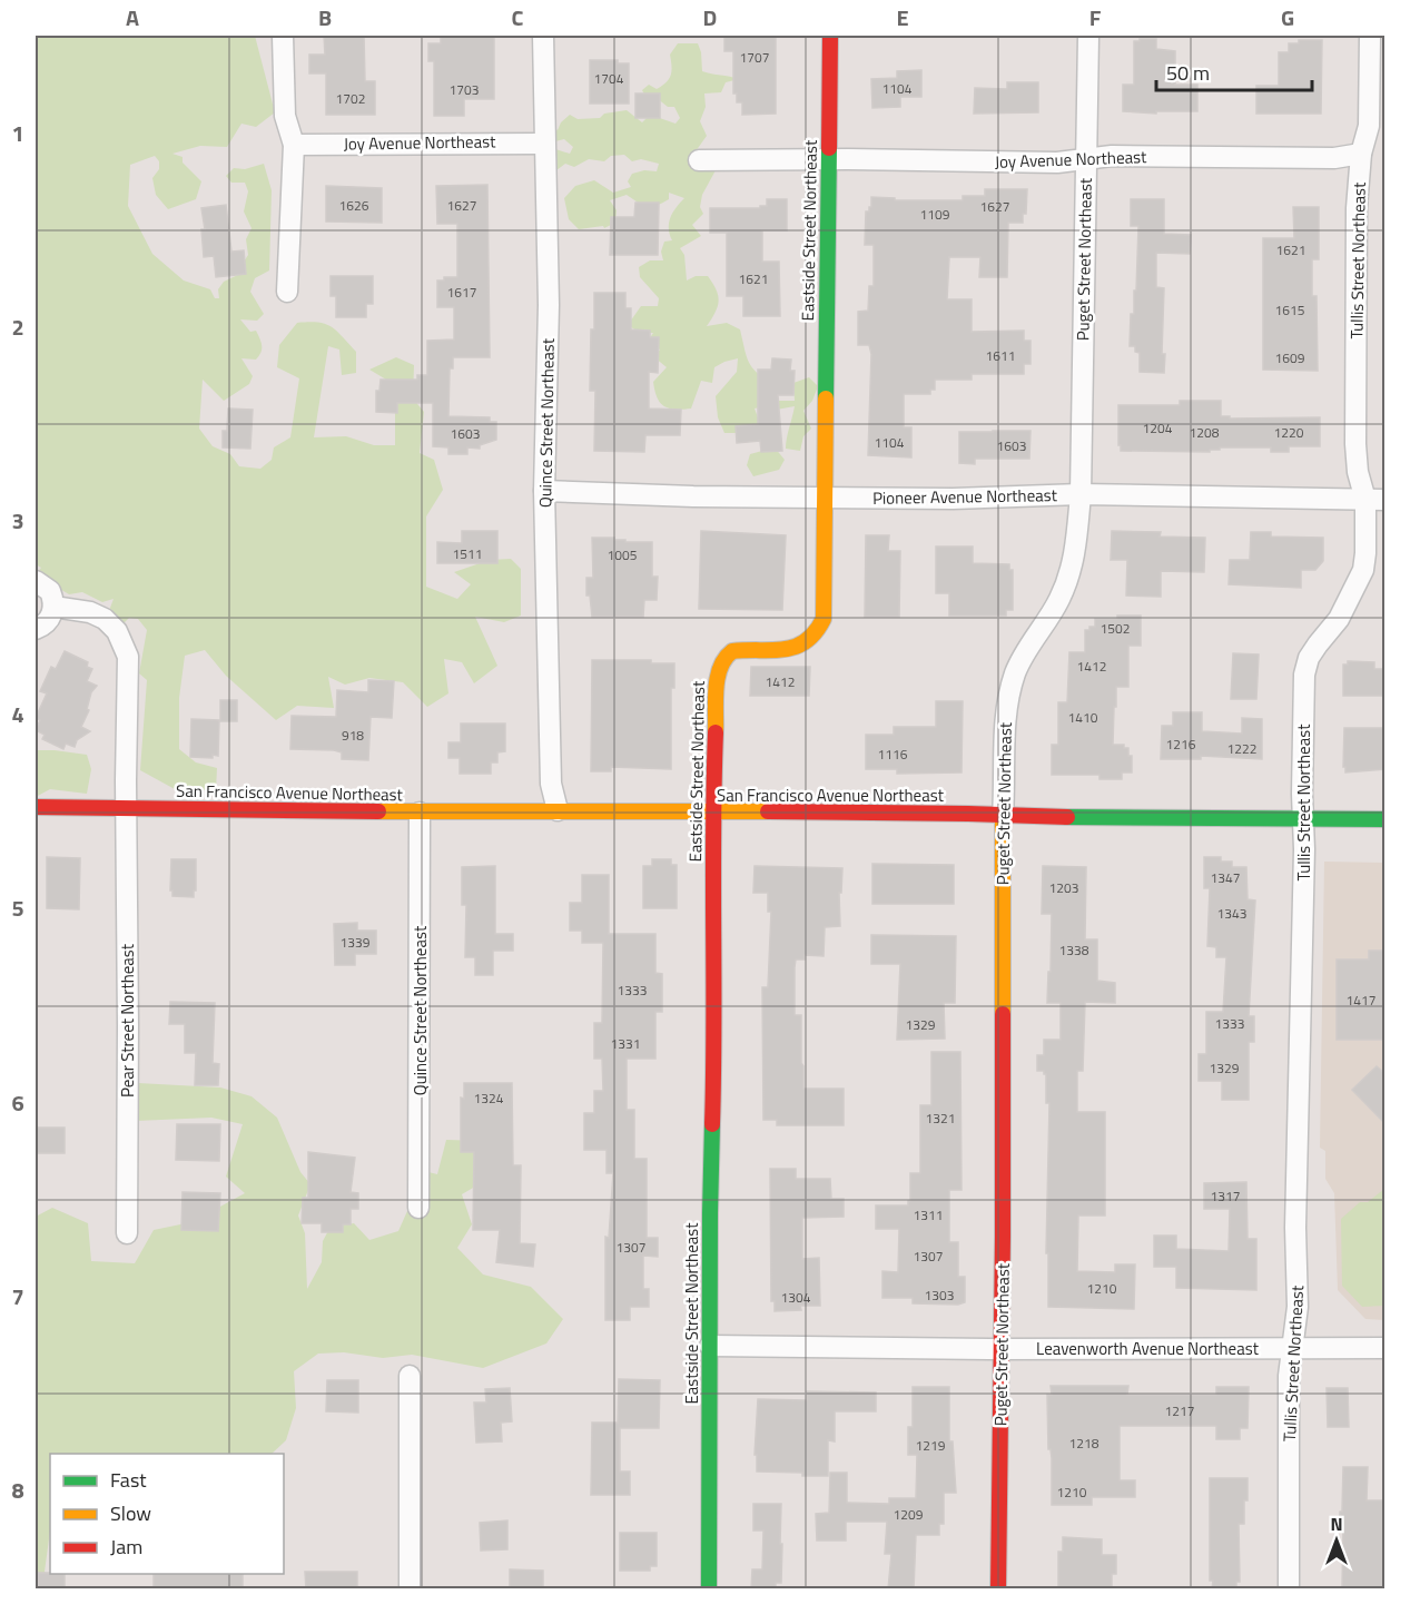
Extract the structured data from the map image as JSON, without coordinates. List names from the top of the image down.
{
  "streets": {
    "street": [
      "Joy Avenue Northeast",
      "Eastside Street Northeast",
      "Puget Street Northeast",
      "Tullis Street Northeast",
      "Quince Street Northeast",
      "Pioneer Avenue Northeast",
      "San Francisco Avenue Northeast",
      "Pear Street Northeast",
      "Leavenworth Avenue Northeast"
    ]
  },
  "crossings": [
    ["Joy Avenue Northeast", "Eastside Street Northeast"],
    ["Joy Avenue Northeast", "Puget Street Northeast"],
    ["Joy Avenue Northeast", "Tullis Street Northeast"],
    ["Joy Avenue Northeast", "Quince Street Northeast"],
    ["Eastside Street Northeast", "Pioneer Avenue Northeast"],
    ["Eastside Street Northeast", "San Francisco Avenue Northeast"],
    ["Eastside Street Northeast", "Leavenworth Avenue Northeast"],
    ["Puget Street Northeast", "Pioneer Avenue Northeast"],
    ["Puget Street Northeast", "San Francisco Avenue Northeast"],
    ["Puget Street Northeast", "Leavenworth Avenue Northeast"],
    ["Tullis Street Northeast", "Pioneer Avenue Northeast"],
    ["Tullis Street Northeast", "San Francisco Avenue Northeast"],
    ["Tullis Street Northeast", "Leavenworth Avenue Northeast"],
    ["Quince Street Northeast", "Pioneer Avenue Northeast"],
    ["Quince Street Northeast", "San Francisco Avenue Northeast"],
    ["San Francisco Avenue Northeast", "Pear Street Northeast"]
  ],
  "house_numbers": [
    "1707",
    "1704",
    "1104",
    "1703",
    "1702",
    "1626",
    "1627",
    "1627",
    "1109",
    "1621",
    "1621",
    "1617",
    "1615",
    "1611",
    "1609",
    "1204",
    "1208",
    "1220",
    "1603",
    "1104",
    "1603",
    "1511",
    "1005",
    "1502",
    "1412",
    "1412",
    "1410",
    "918",
    "1216",
    "1222",
    "1116",
    "1347",
    "1203",
    "1343",
    "1339",
    "1338",
    "1333",
    "1417",
    "1333",
    "1329",
    "1331",
    "1329",
    "1324",
    "1321",
    "1317",
    "1311",
    "1307",
    "1307",
    "1210",
    "1303",
    "1304",
    "1217",
    "1218",
    "1219",
    "1210",
    "1209"
  ],
  "legend": ["Fast", "Slow", "Jam"],
  "scale_bar": "50 m",
  "north": "top",
  "grid": {
    "columns": [
      "A",
      "B",
      "C",
      "D",
      "E",
      "F",
      "G"
    ],
    "rows": [
      "1",
      "2",
      "3",
      "4",
      "5",
      "6",
      "7",
      "8"
    ]
  }
}
